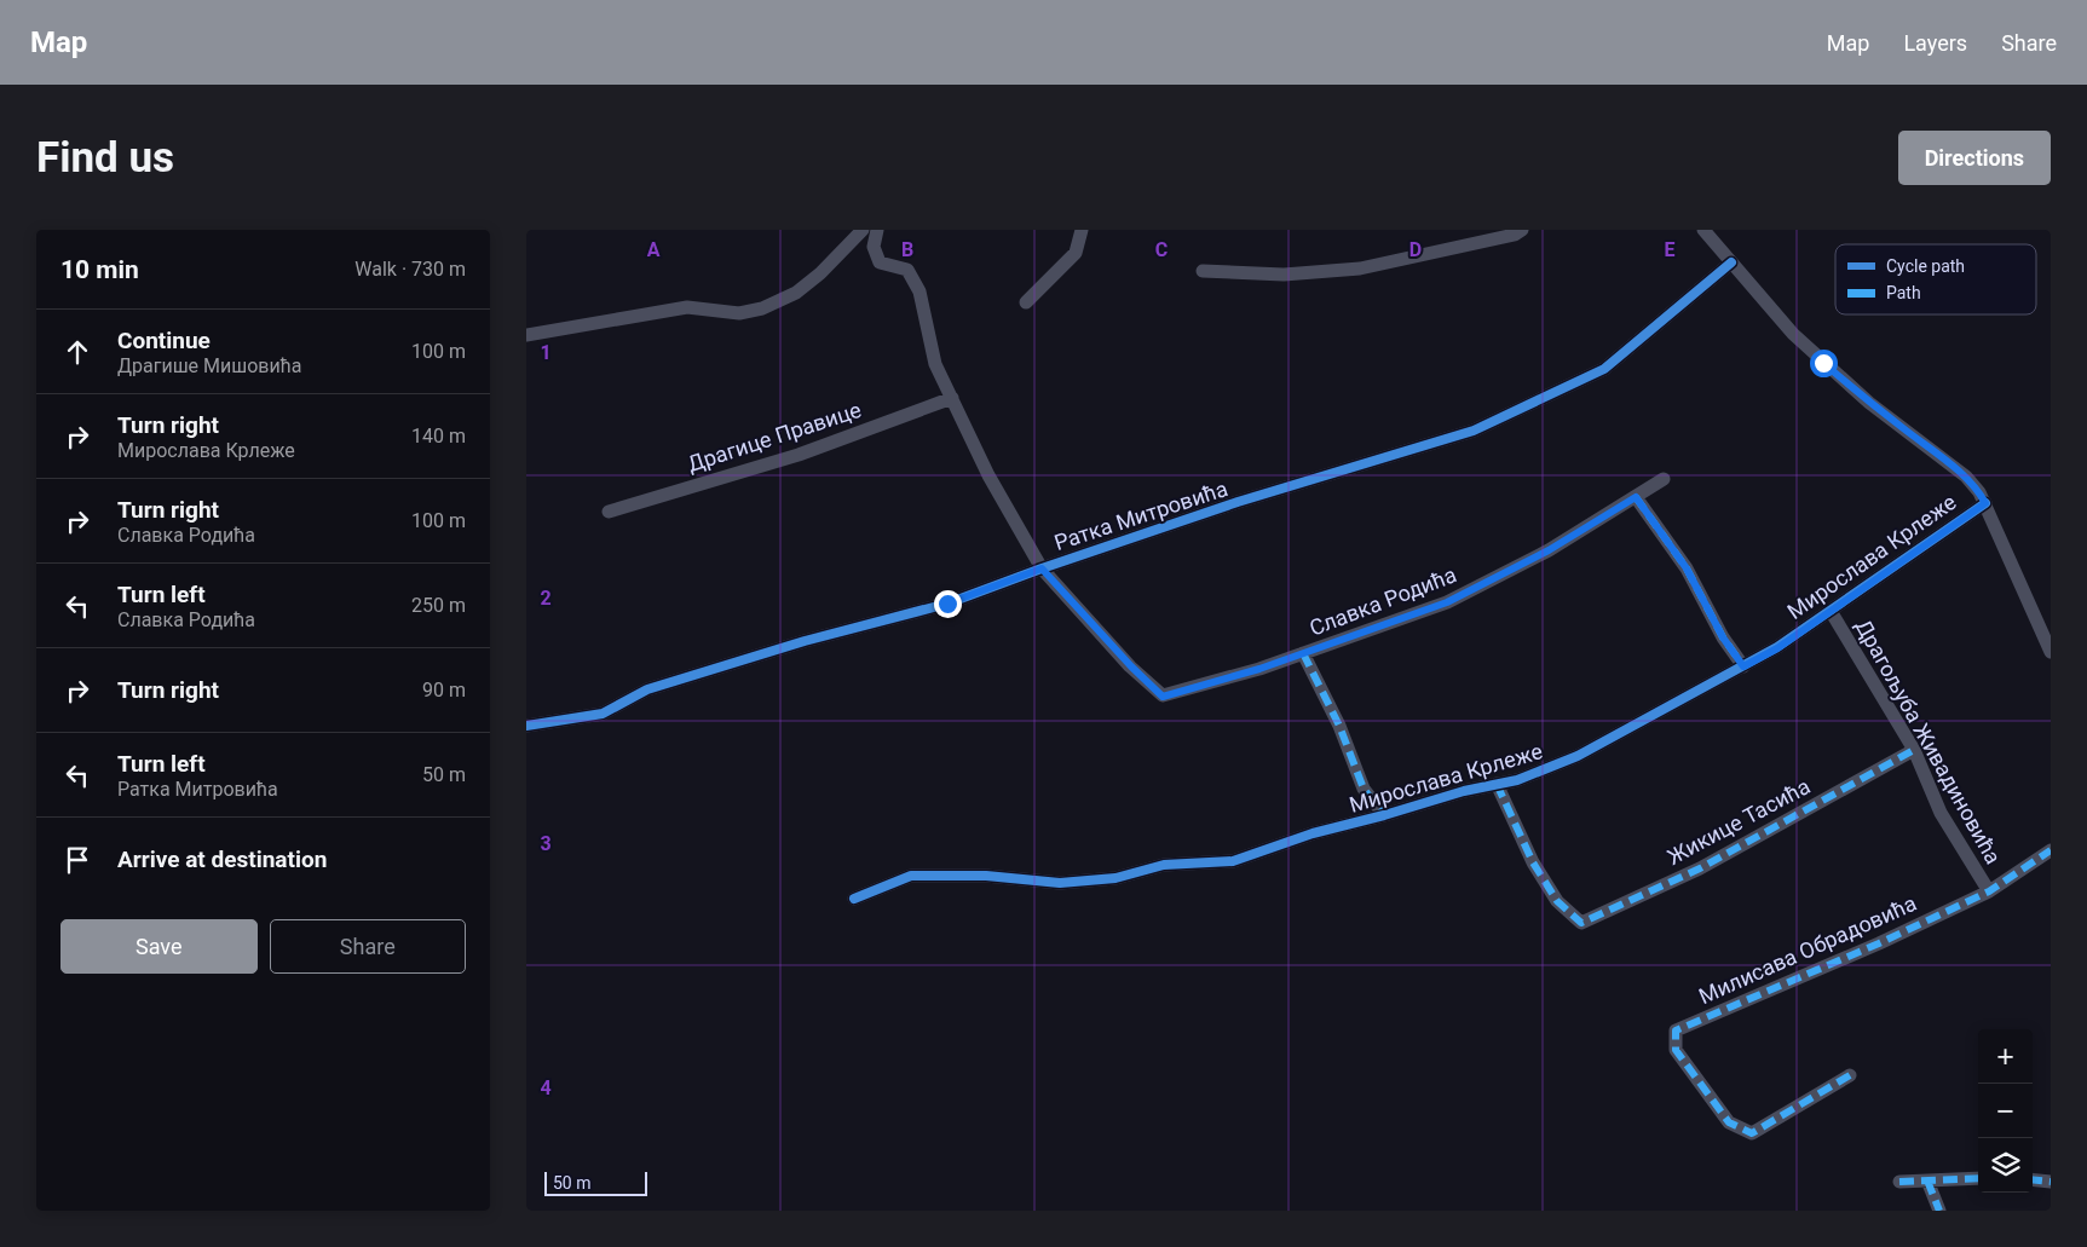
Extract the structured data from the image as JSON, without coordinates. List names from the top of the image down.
{
  "streets": {
    "street": [
      "Драгице Правице",
      "Ратка Митровића",
      "Мирослава Крлеже",
      "Славка Родића",
      "Драгољуба Живадиновића",
      "Жикице Тасића",
      "Милисава Обрадовића"
    ]
  },
  "crossings": [
    ["Ратка Митровића", "Славка Родића"],
    ["Мирослава Крлеже", "Драгољуба Живадиновића"],
    ["Мирослава Крлеже", "Жикице Тасића"],
    ["Драгољуба Живадиновића", "Жикице Тасића"],
    ["Драгољуба Живадиновића", "Милисава Обрадовића"]
  ],
  "legend": ["Cycle path", "Path"],
  "scale_bar": "50 m",
  "page": {
    "header": "Map",
    "nav": ["Map", "Layers", "Share"],
    "buttons": [
      "Directions",
      ["Save", "Share"]
    ],
    "title": "Find us",
    "heading": ["10 min", "Walk · 730 m"],
    "list": [
      ["Continue", "Драгише Мишовића", "100 m"],
      ["Turn right", "Мирослава Крлеже", "140 m"],
      ["Turn right", "Славка Родића", "100 m"],
      ["Turn left", "Славка Родића", "250 m"],
      ["Turn right", "90 m"],
      ["Turn left", "Ратка Митровића", "50 m"],
      "Arrive at destination"
    ],
    "map_buttons": ["+", "−"],
    "scale": "50 m"
  },
  "grid": {
    "columns": [
      "A",
      "B",
      "C",
      "D",
      "E"
    ],
    "rows": [
      "1",
      "2",
      "3",
      "4"
    ]
  }
}
